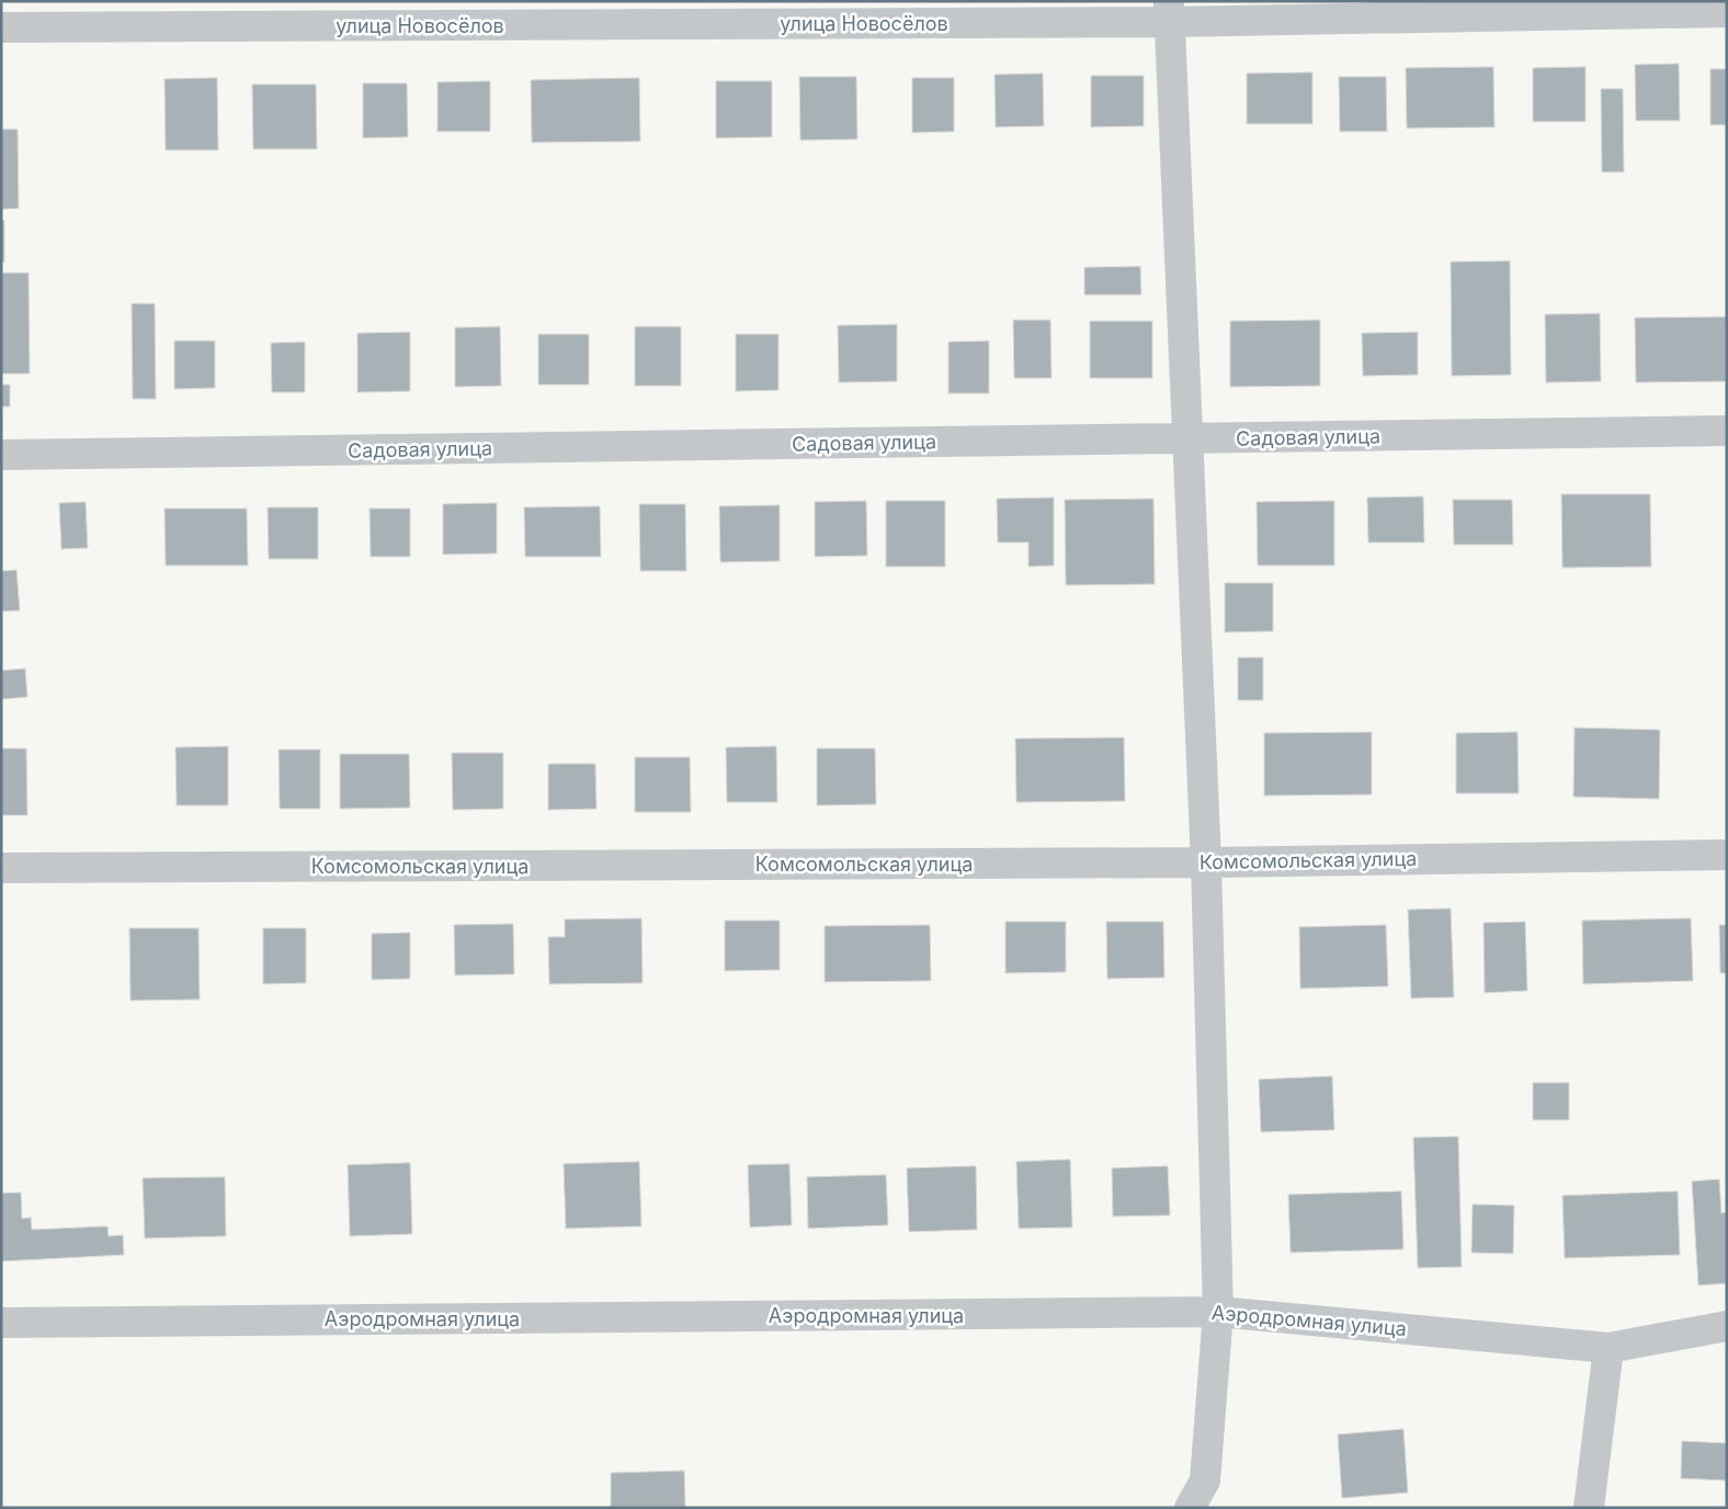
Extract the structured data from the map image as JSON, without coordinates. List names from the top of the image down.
{
  "streets": {
    "street": [
      "улица Новосёлов",
      "Садовая улица",
      "Комсомольская улица",
      "Аэродромная улица"
    ]
  }
}
